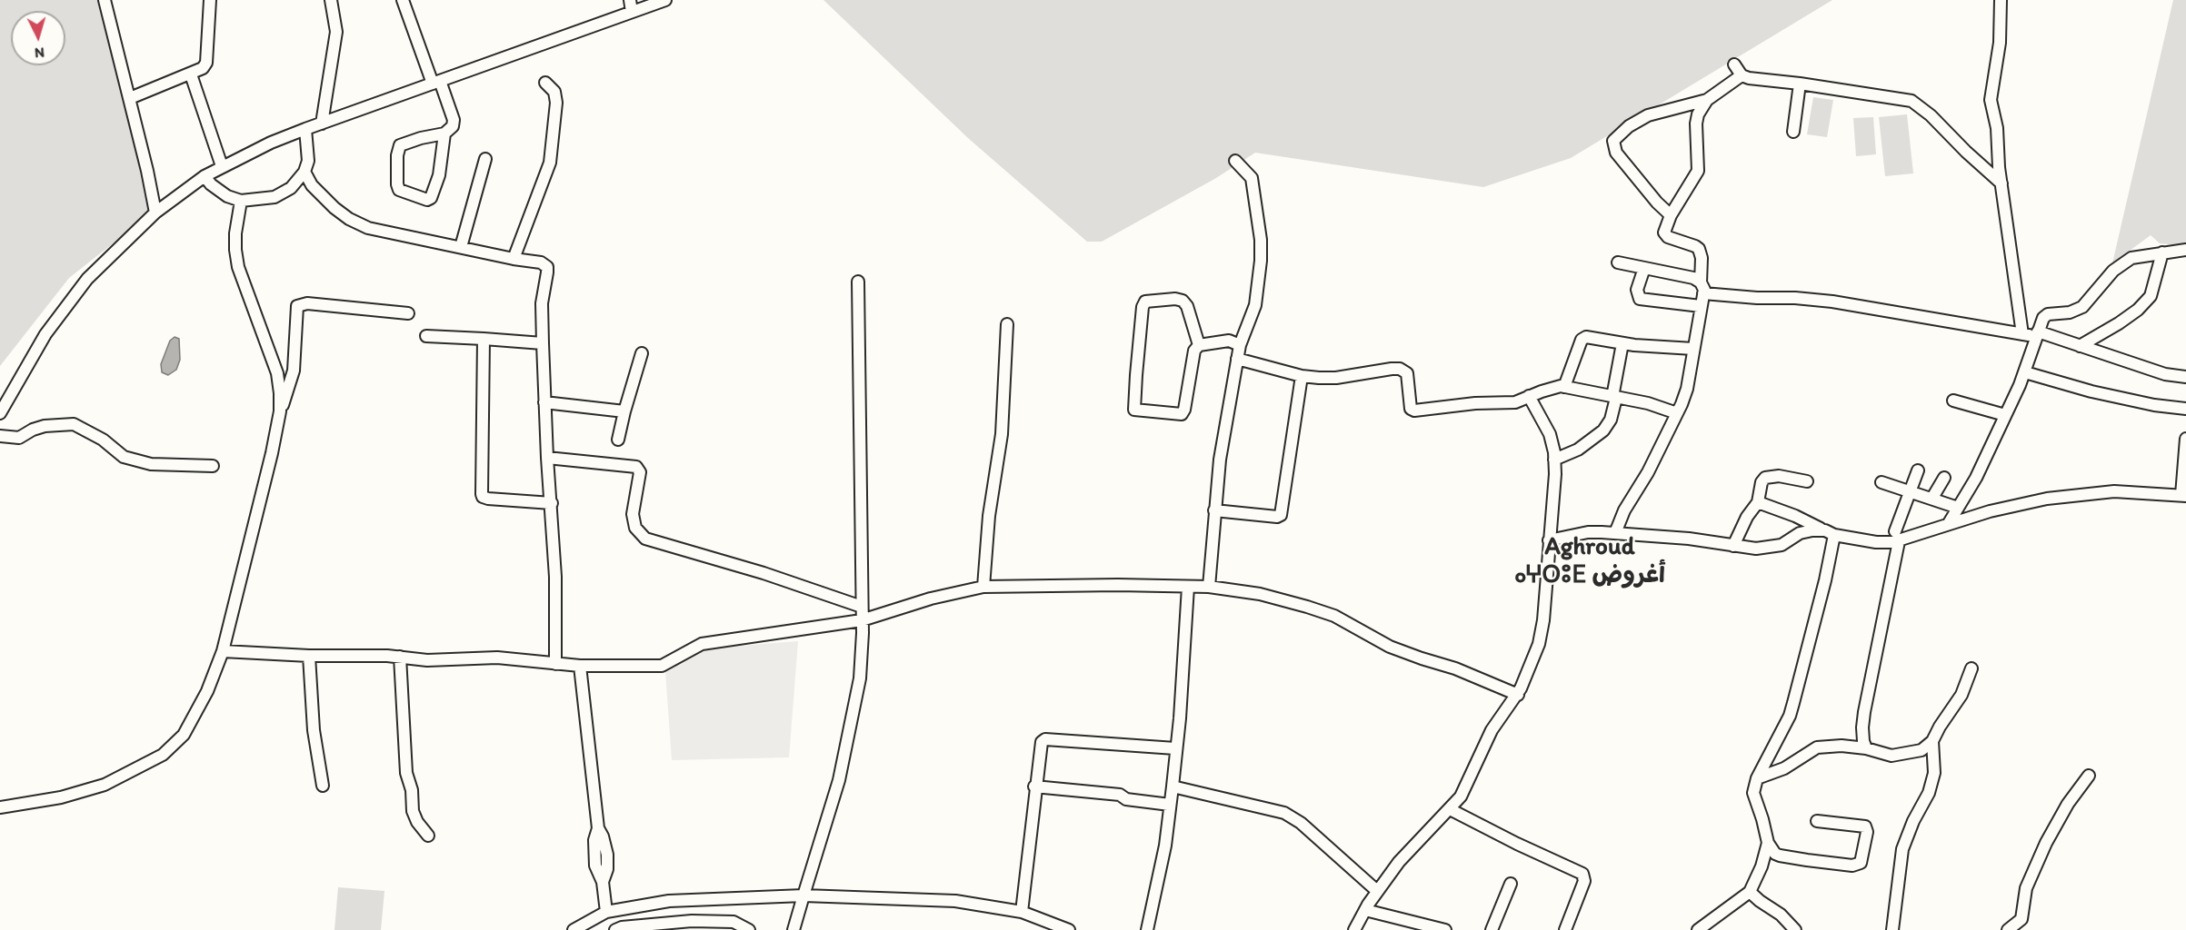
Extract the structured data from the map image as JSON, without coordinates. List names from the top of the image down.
{
  "districts": ["Aghroud ⴰⵖⵔⵓⴹ أغروض"],
  "north": "bottom"
}
